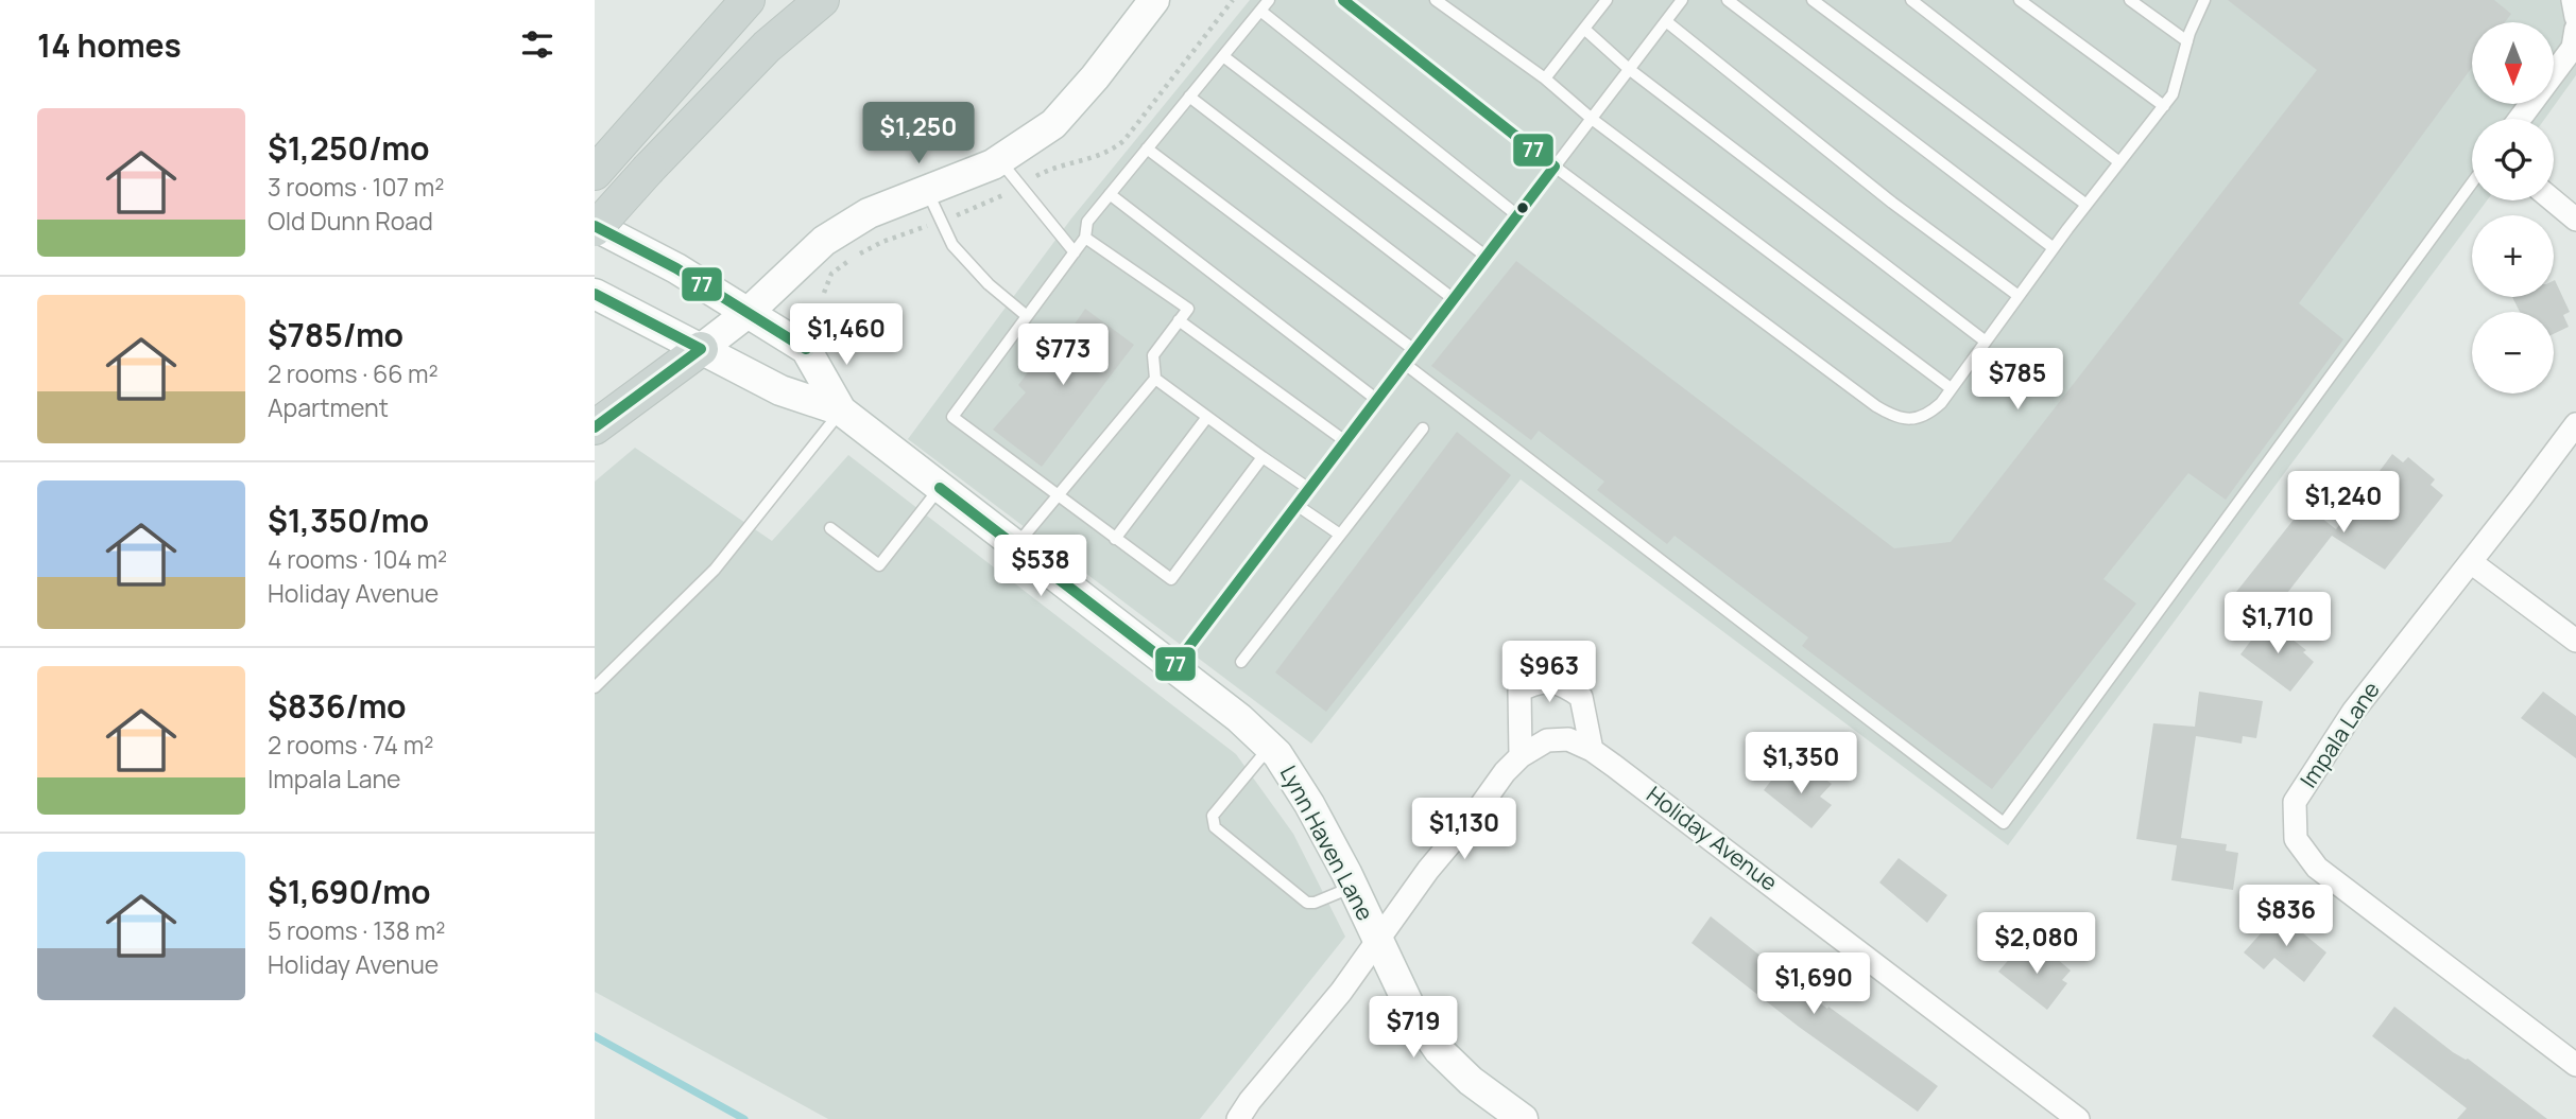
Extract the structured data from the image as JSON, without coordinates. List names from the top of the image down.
{
  "streets": {
    "street": ["Impala Lane", "Holiday Avenue", "Lynn Haven Lane"]
  },
  "crossings": [
    ["Holiday Avenue", "Lynn Haven Lane"]
  ],
  "lines": ["transit line 77"],
  "north": "bottom",
  "page": {
    "heading": "14 homes",
    "map_buttons": ["+", "−"],
    "list": [
      {
        "name": "$1,250/mo",
        "note": "3 rooms · 107 m² · Old Dunn Road"
      },
      {
        "name": "$785/mo",
        "note": "2 rooms · 66 m² · Apartment"
      },
      {
        "name": "$1,350/mo",
        "note": "4 rooms · 104 m² · Holiday Avenue"
      },
      {
        "name": "$836/mo",
        "note": "2 rooms · 74 m² · Impala Lane"
      },
      {
        "name": "$1,690/mo",
        "note": "5 rooms · 138 m² · Holiday Avenue"
      }
    ],
    "price": [
      "$1,250",
      "$1,460",
      "$773",
      "$785",
      "$1,240",
      "$538",
      "$1,710",
      "$963",
      "$1,350",
      "$1,130",
      "$836",
      "$2,080",
      "$1,690",
      "$719"
    ]
  }
}
